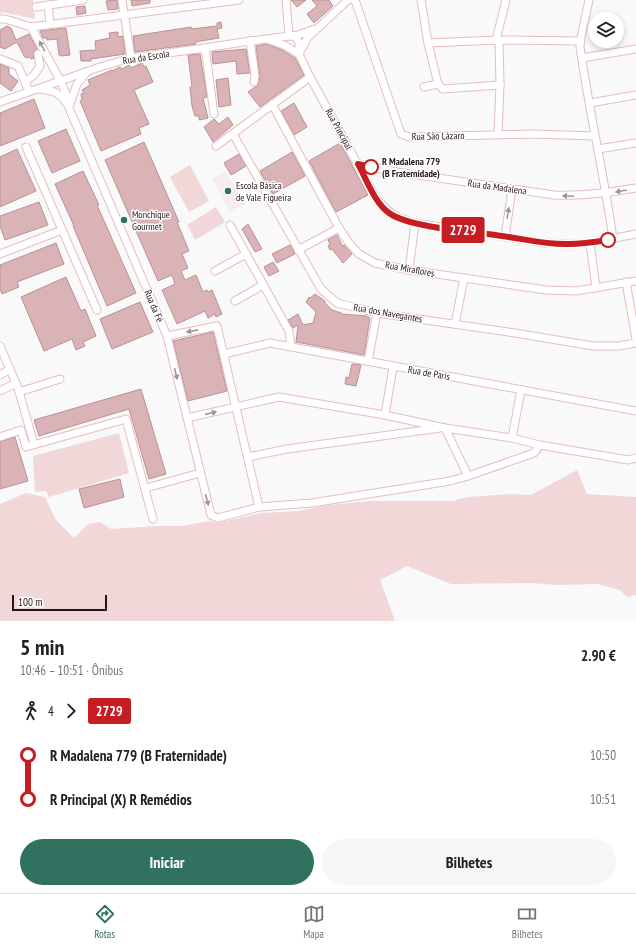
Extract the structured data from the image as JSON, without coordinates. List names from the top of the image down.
{
  "streets": {
    "street": [
      "Rua da Escola",
      "Rua Principal",
      "Rua São Lázaro",
      "Rua da Madalena",
      "Rua Miraflores",
      "Rua da Fé",
      "Rua dos Navegantes",
      "Rua de Paris"
    ]
  },
  "crossings": [
    ["Rua da Escola", "Rua Principal"],
    ["Rua da Escola", "Rua da Fé"],
    ["Rua Principal", "Rua da Madalena"]
  ],
  "one_way": ["Rua da Madalena"],
  "places": ["R Madalena 779 (B Fraternidade)", "Escola Básica de Vale Figueira", "Monchique Gourmet"],
  "lines": ["bus line 2729"],
  "scale_bar": "100 m",
  "page": {
    "on_map": "2729",
    "scale": "100 m",
    "heading": ["5 min", "10:46 – 10:51 · Ônibus", "2.90 €"],
    "legs": ["4", "2729"],
    "list": [
      {
        "name": "R Madalena 779 (B Fraternidade)",
        "value": "10:50"
      },
      {
        "name": "R Principal (X) R Remédios",
        "value": "10:51"
      }
    ],
    "buttons": ["Iniciar", "Bilhetes"],
    "tabs": ["Rotas", "Mapa", "Bilhetes"]
  }
}
